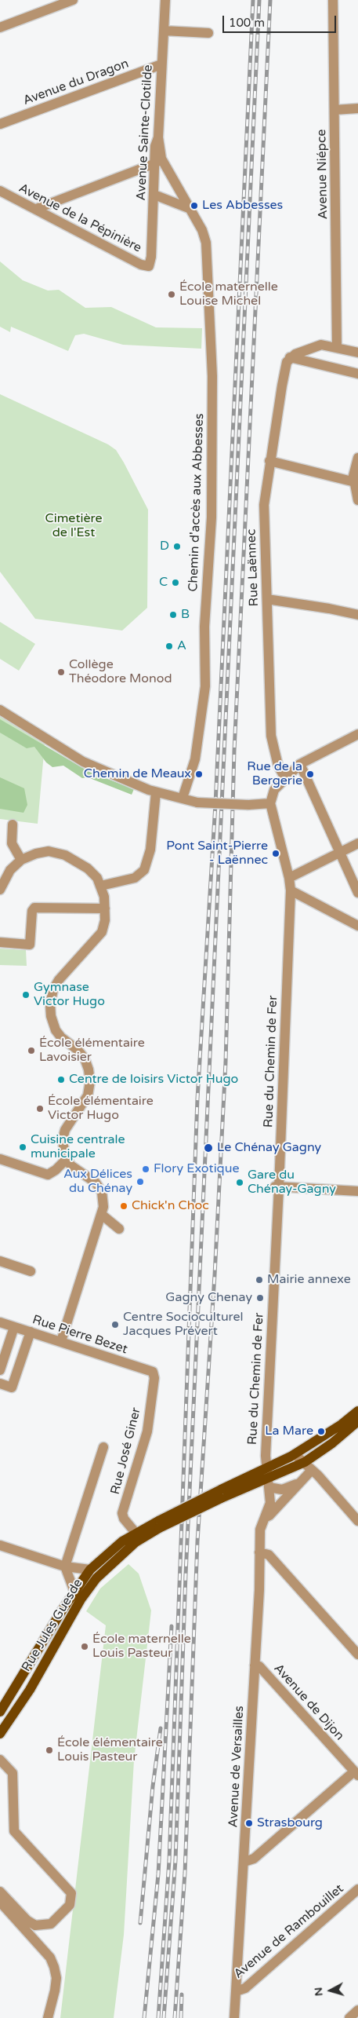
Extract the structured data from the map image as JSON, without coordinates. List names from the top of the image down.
{
  "streets": {
    "main road": ["Rue Jules Guesde"],
    "street": [
      "Avenue du Dragon",
      "Avenue Sainte-Clotilde",
      "Avenue Niépce",
      "Avenue de la Pépinière",
      "Chemin d'accès aux Abbesses",
      "Rue Laënnec",
      "Rue du Chemin de Fer",
      "Rue Pierre Bezet",
      "Rue José Giner",
      "Avenue de Dijon",
      "Avenue de Versailles",
      "Avenue de Rambouillet"
    ]
  },
  "crossings": [
    ["Avenue du Dragon", "Avenue Sainte-Clotilde"],
    ["Avenue Sainte-Clotilde", "Avenue de la Pépinière"],
    ["Avenue Sainte-Clotilde", "Chemin d'accès aux Abbesses"],
    ["Rue du Chemin de Fer", "Avenue de Versailles"],
    ["Rue Pierre Bezet", "Rue José Giner"],
    ["Rue José Giner", "Rue Jules Guesde"],
    ["Avenue de Dijon", "Avenue de Versailles"],
    ["Avenue de Versailles", "Avenue de Rambouillet"]
  ],
  "parks": ["Cimetière de l'Est"],
  "places": [
    "Les Abbesses",
    "École maternelle Louise Michel",
    "D",
    "C",
    "B",
    "A",
    "Collège Théodore Monod",
    "Chemin de Meaux",
    "Rue de la Bergerie",
    "Pont Saint-Pierre - Laënnec",
    "Gymnase Victor Hugo",
    "École élémentaire Lavoisier",
    "Centre de loisirs Victor Hugo",
    "École élémentaire Victor Hugo",
    "Cuisine centrale municipale",
    "Le Chénay Gagny",
    "Flory Exotique",
    "Aux Délices du Chénay",
    "Gare du Chénay-Gagny",
    "Chick'n Choc",
    "Mairie annexe",
    "Gagny Chenay",
    "Centre Socioculturel Jacques Prévert",
    "La Mare",
    "École maternelle Louis Pasteur",
    "École élémentaire Louis Pasteur",
    "Strasbourg"
  ],
  "scale_bar": "100 m",
  "north": "left"
}
